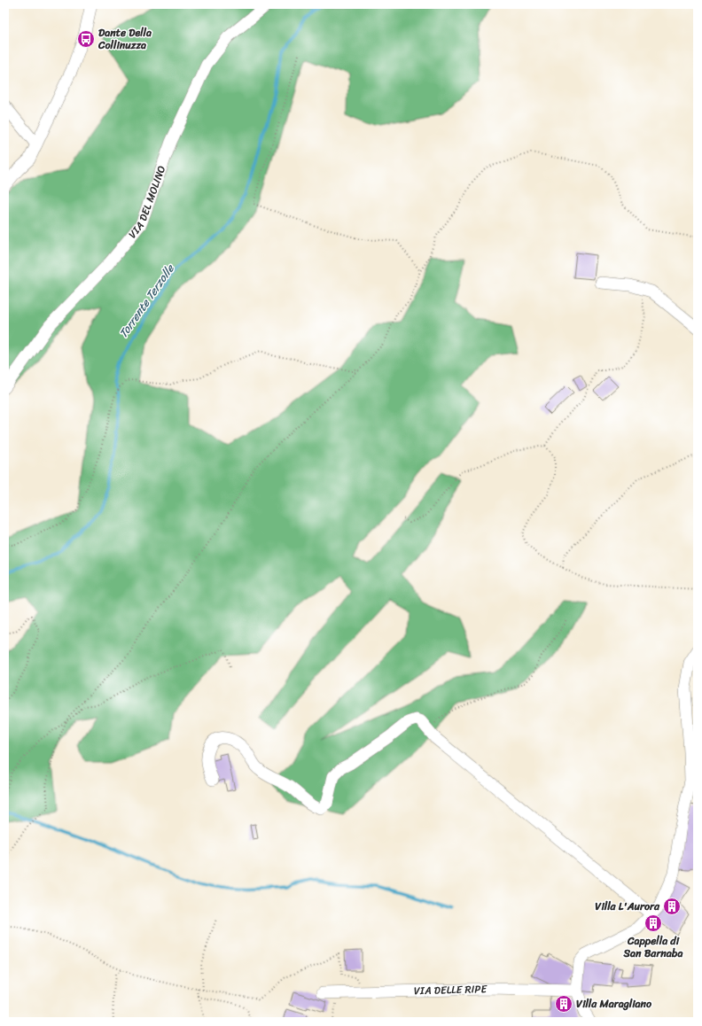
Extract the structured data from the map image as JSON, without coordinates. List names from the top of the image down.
{
  "streets": {
    "street": ["VIA DEL MOLINO", "VIA DELLE RIPE"]
  },
  "water": ["Torrente Terzolle"],
  "places": {
    "bus stop": ["Dante Della Collinuzza"],
    "building": ["Villa L'Aurora", "Cappella di San Barnaba", "Villa Maragliano"]
  }
}
